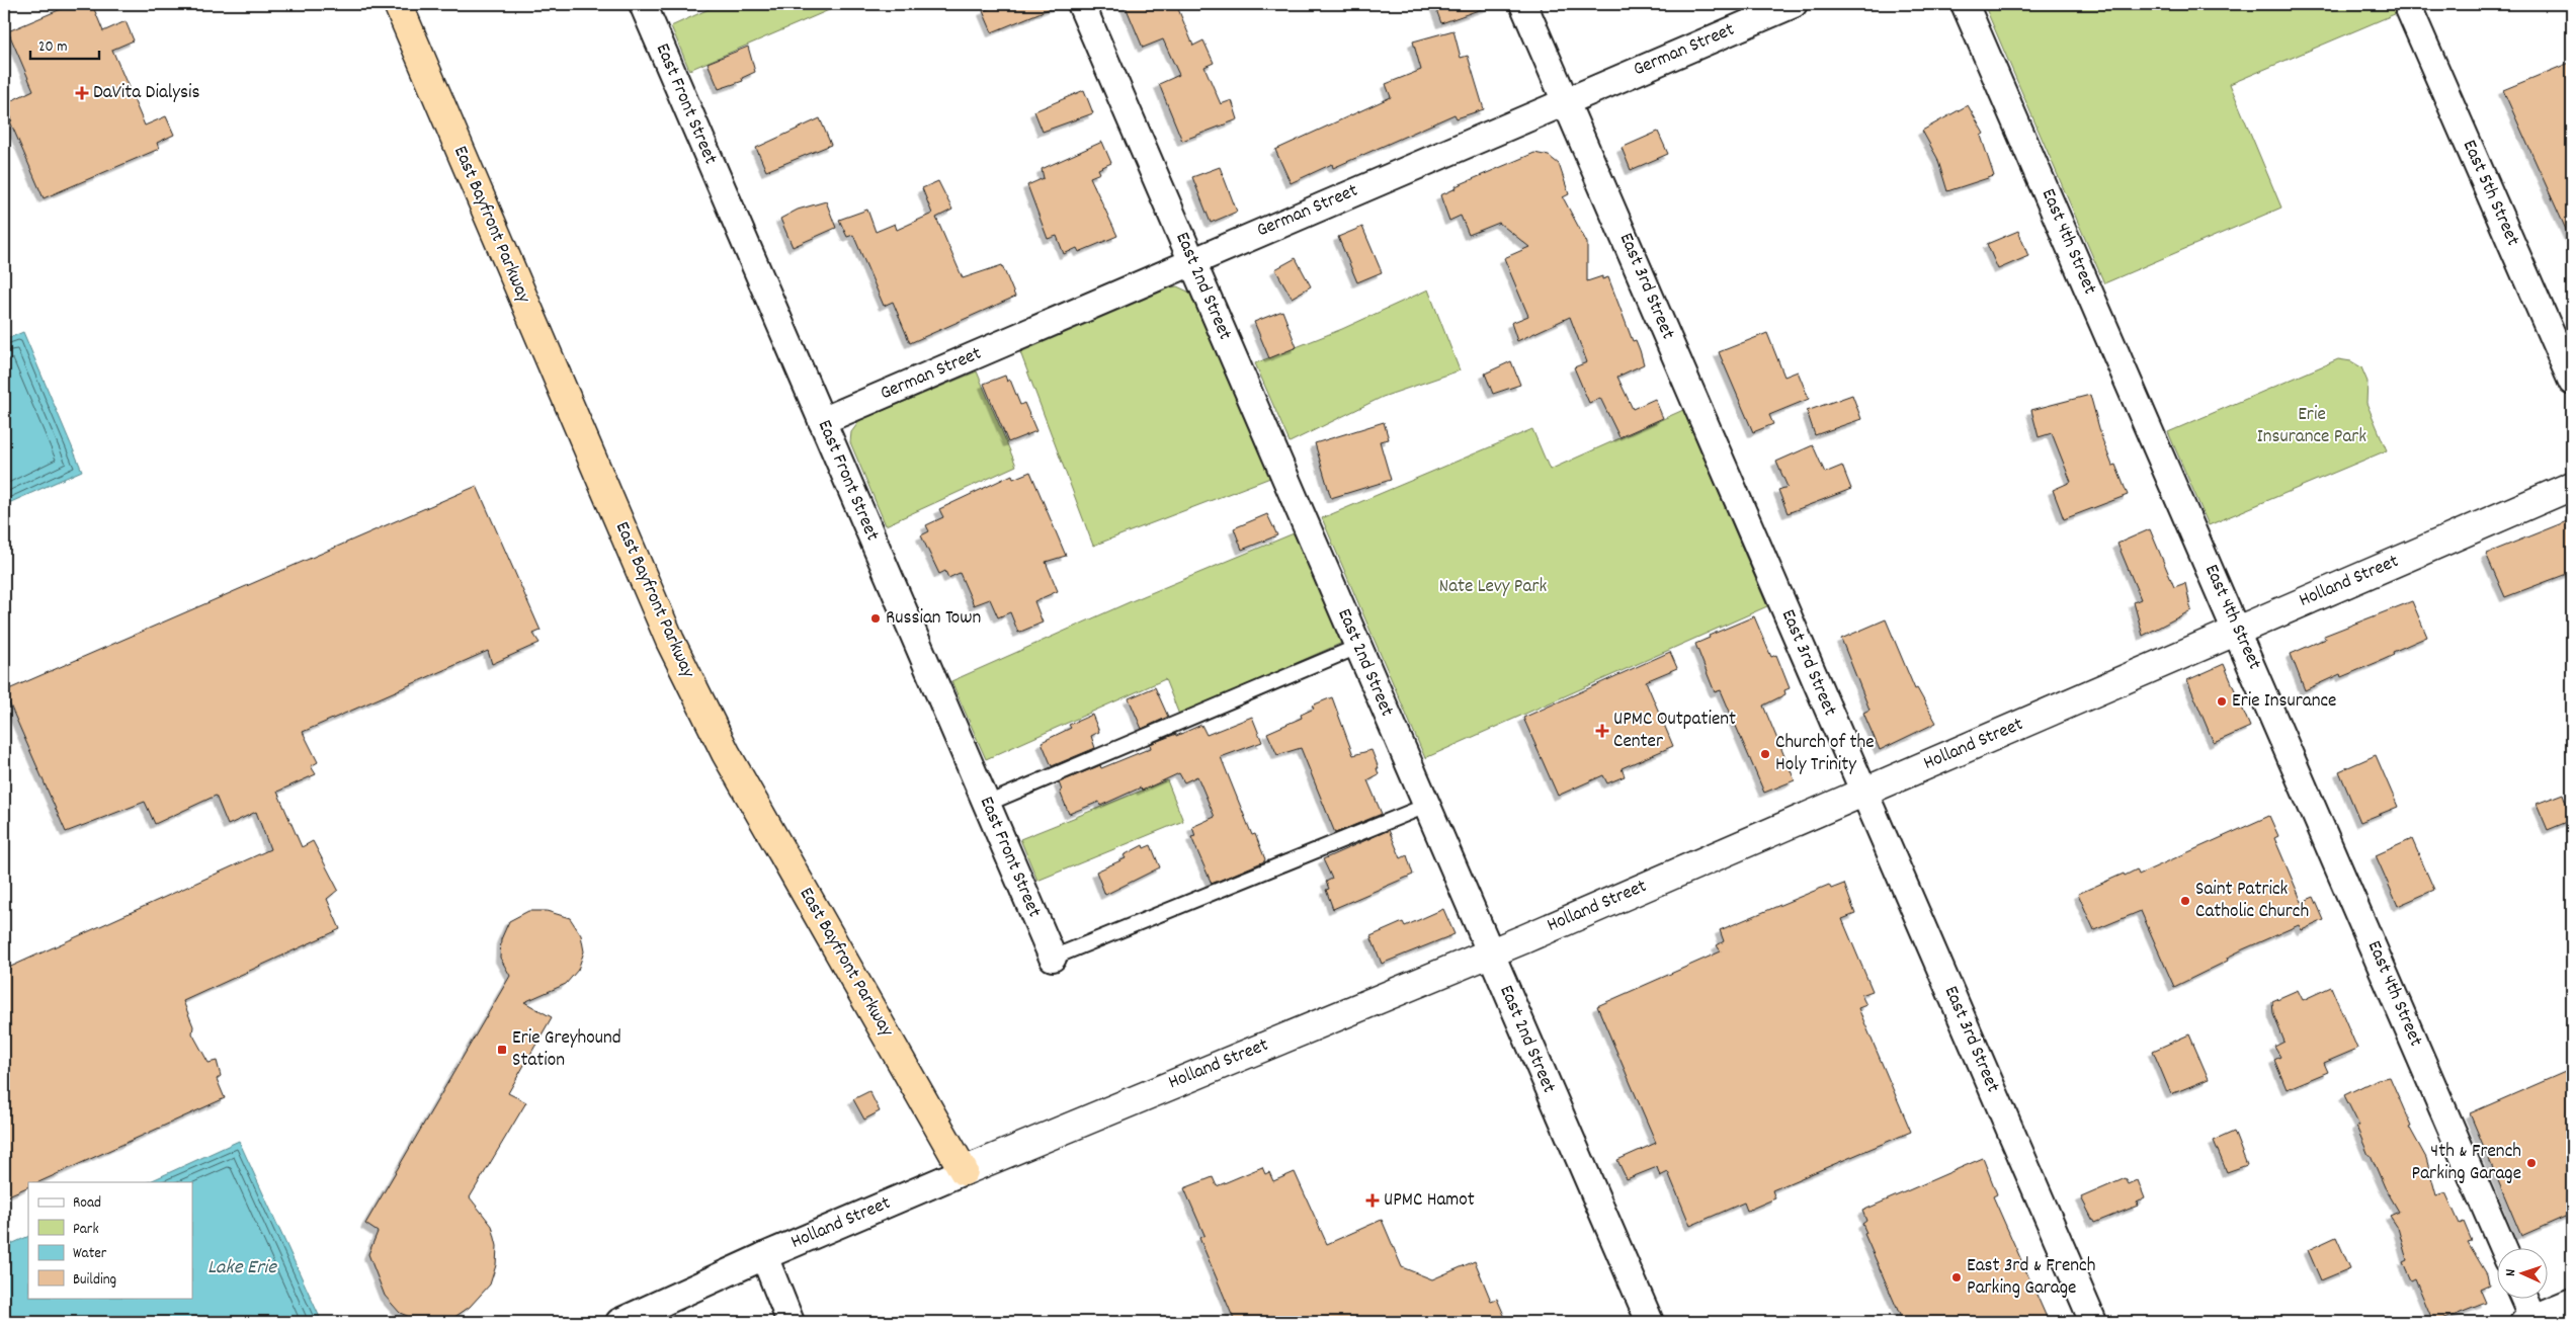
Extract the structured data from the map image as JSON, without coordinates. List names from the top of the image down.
{
  "streets": {
    "highway": ["East Bayfront Parkway"],
    "street": [
      "German Street",
      "East Front Street",
      "East 5th Street",
      "East 4th Street",
      "East 2nd Street",
      "East 3rd Street",
      "Holland Street"
    ]
  },
  "crossings": [
    ["German Street", "East Front Street"],
    ["German Street", "East 2nd Street"],
    ["German Street", "East 3rd Street"],
    ["East Bayfront Parkway", "Holland Street"],
    ["East 4th Street", "Holland Street"],
    ["East 2nd Street", "Holland Street"],
    ["East 3rd Street", "Holland Street"]
  ],
  "water": ["Lake Erie"],
  "parks": ["Erie Insurance Park", "Nate Levy Park"],
  "places": {
    "health": ["DaVita Dialysis", "UPMC Outpatient Center", "UPMC Hamot"],
    "other": [
      "Russian Town",
      "Erie Insurance",
      "Church of the Holy Trinity",
      "Saint Patrick Catholic Church",
      "4th & French Parking Garage",
      "East 3rd & French Parking Garage"
    ],
    "transit": ["Erie Greyhound Station"]
  },
  "legend": [
    "Road",
    "Park",
    "Water",
    "Building"
  ],
  "scale_bar": "20 m",
  "north": "left"
}
